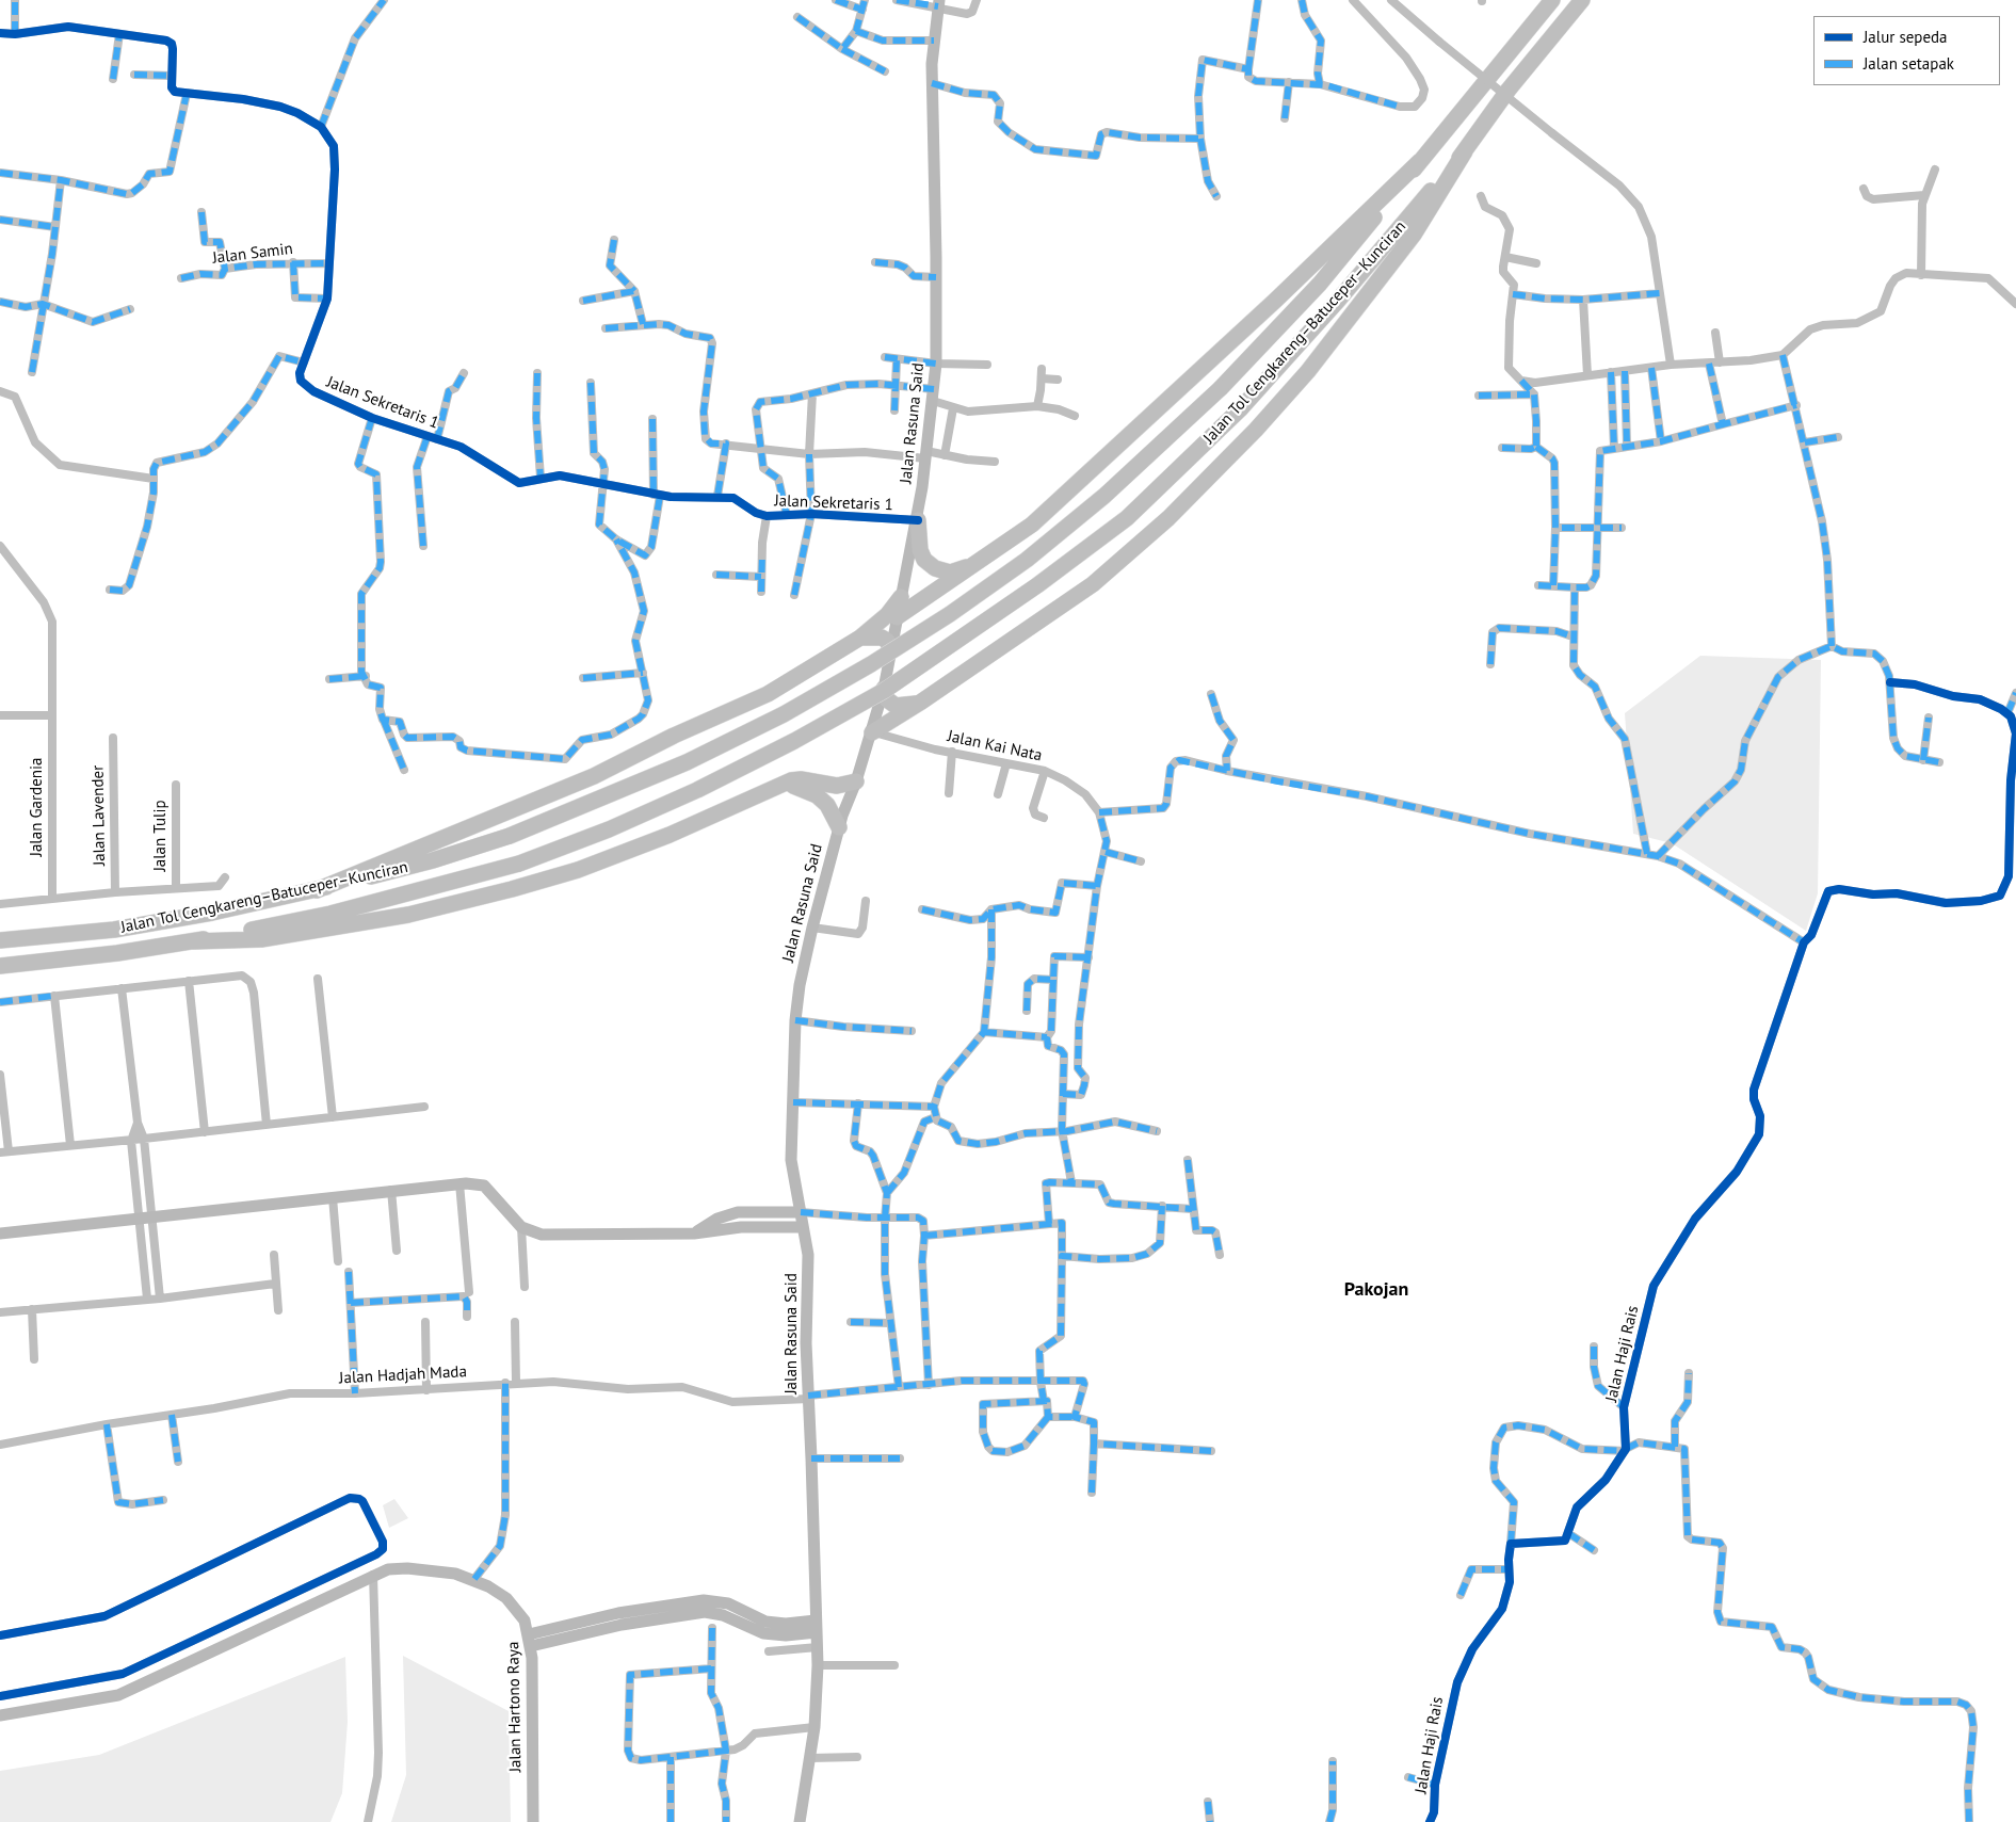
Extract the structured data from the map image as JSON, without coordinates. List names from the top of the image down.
{
  "streets": {
    "highway": ["Jalan Tol Cengkareng–Batuceper–Kunciran"],
    "street": [
      "Jalan Samin",
      "Jalan Sekretaris 1",
      "Jalan Rasuna Said",
      "Jalan Kai Nata",
      "Jalan Gardenia",
      "Jalan Lavender",
      "Jalan Tulip",
      "Jalan Haji Rais",
      "Jalan Hadjah Mada",
      "Jalan Hartono Raya"
    ]
  },
  "crossings": [
    ["Jalan Samin", "Jalan Sekretaris 1"],
    ["Jalan Sekretaris 1", "Jalan Rasuna Said"],
    ["Jalan Rasuna Said", "Jalan Kai Nata"],
    ["Jalan Rasuna Said", "Jalan Hadjah Mada"]
  ],
  "districts": ["Pakojan"],
  "legend": ["Jalur sepeda", "Jalan setapak"]
}
